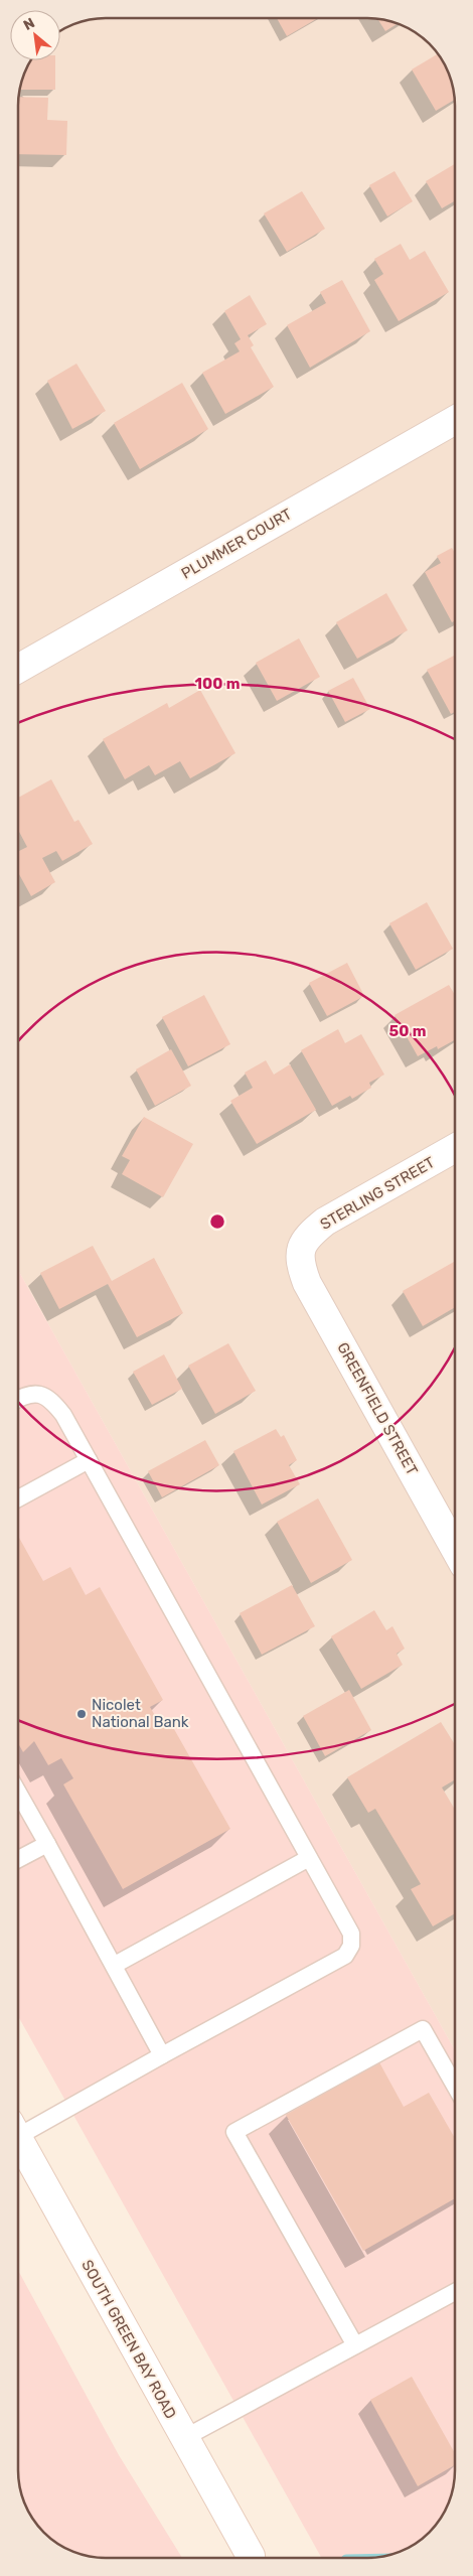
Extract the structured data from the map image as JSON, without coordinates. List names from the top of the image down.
{
  "streets": {
    "street": [
      "PLUMMER COURT",
      "STERLING STREET",
      "GREENFIELD STREET",
      "SOUTH GREEN BAY ROAD"
    ]
  },
  "crossings": [
    ["STERLING STREET", "GREENFIELD STREET"]
  ],
  "places": ["Nicolet National Bank"],
  "north": "top left",
  "rings": ["100 m", "50 m"]
}
